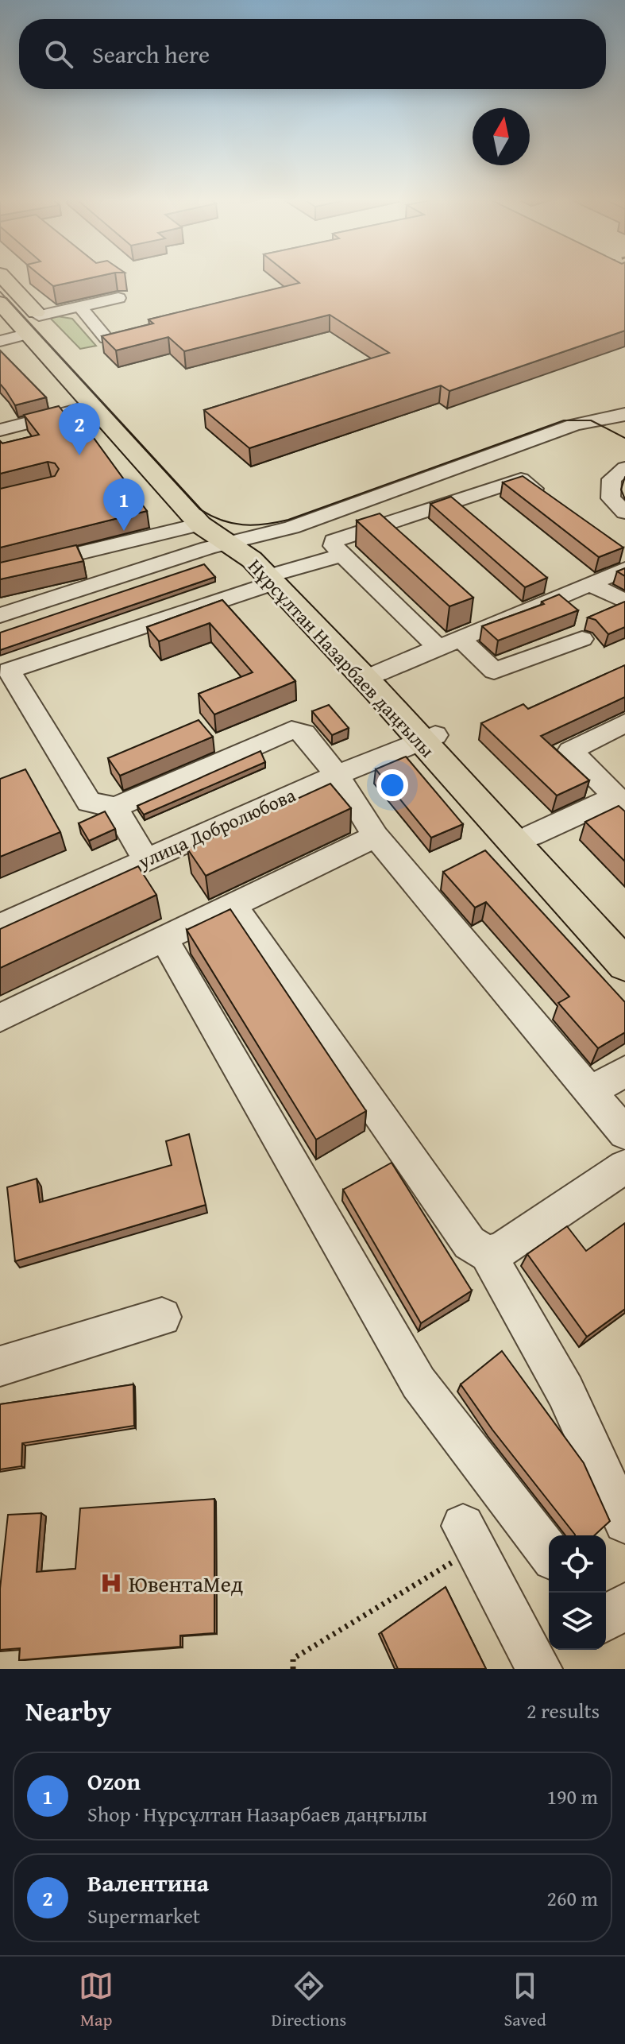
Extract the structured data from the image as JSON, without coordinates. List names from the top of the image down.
{
  "streets": {
    "main road": ["Нұрсұлтан Назарбаев даңғылы"],
    "street": ["улица Добролюбова"]
  },
  "crossings": [
    ["Нұрсұлтан Назарбаев даңғылы", "улица Добролюбова"]
  ],
  "places": {
    "hospital": ["ЮвентаМед"]
  },
  "north": "top",
  "page": {
    "search": "Search here",
    "pins": ["2", "1"],
    "heading": ["Nearby", "2 results"],
    "list": [
      {
        "mark": "1",
        "name": "Ozon",
        "note": "Shop · Нұрсұлтан Назарбаев даңғылы",
        "value": "190 m"
      },
      {
        "mark": "2",
        "name": "Валентина",
        "note": "Supermarket",
        "value": "260 m"
      }
    ],
    "nav": ["Map", "Directions", "Saved"]
  }
}
